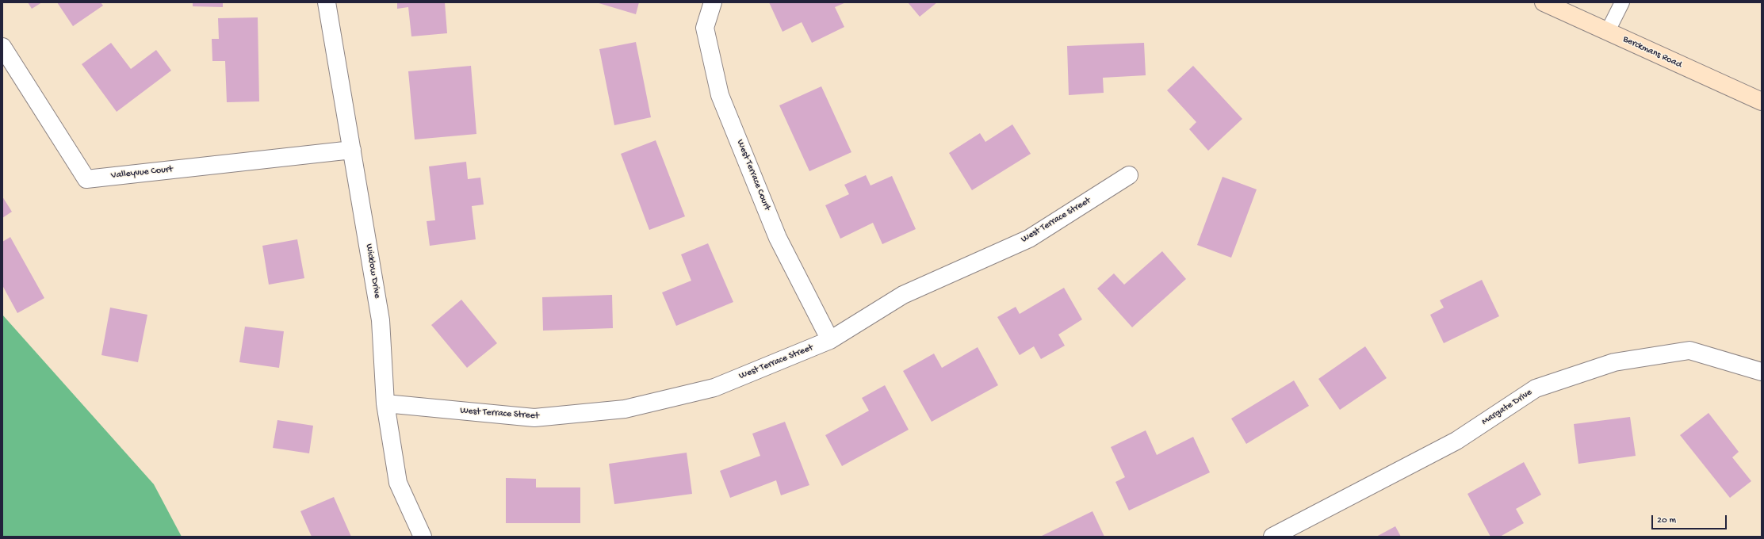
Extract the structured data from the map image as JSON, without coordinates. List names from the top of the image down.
{
  "streets": {
    "main road": ["Berckmans Road"],
    "street": [
      "Valleyvue Court",
      "West Terrace Court",
      "West Terrace Street",
      "Wicklow Drive",
      "Margate Drive"
    ]
  },
  "crossings": [
    ["Valleyvue Court", "Wicklow Drive"],
    ["West Terrace Court", "West Terrace Street"],
    ["West Terrace Street", "Wicklow Drive"]
  ],
  "scale_bar": "20 m"
}
